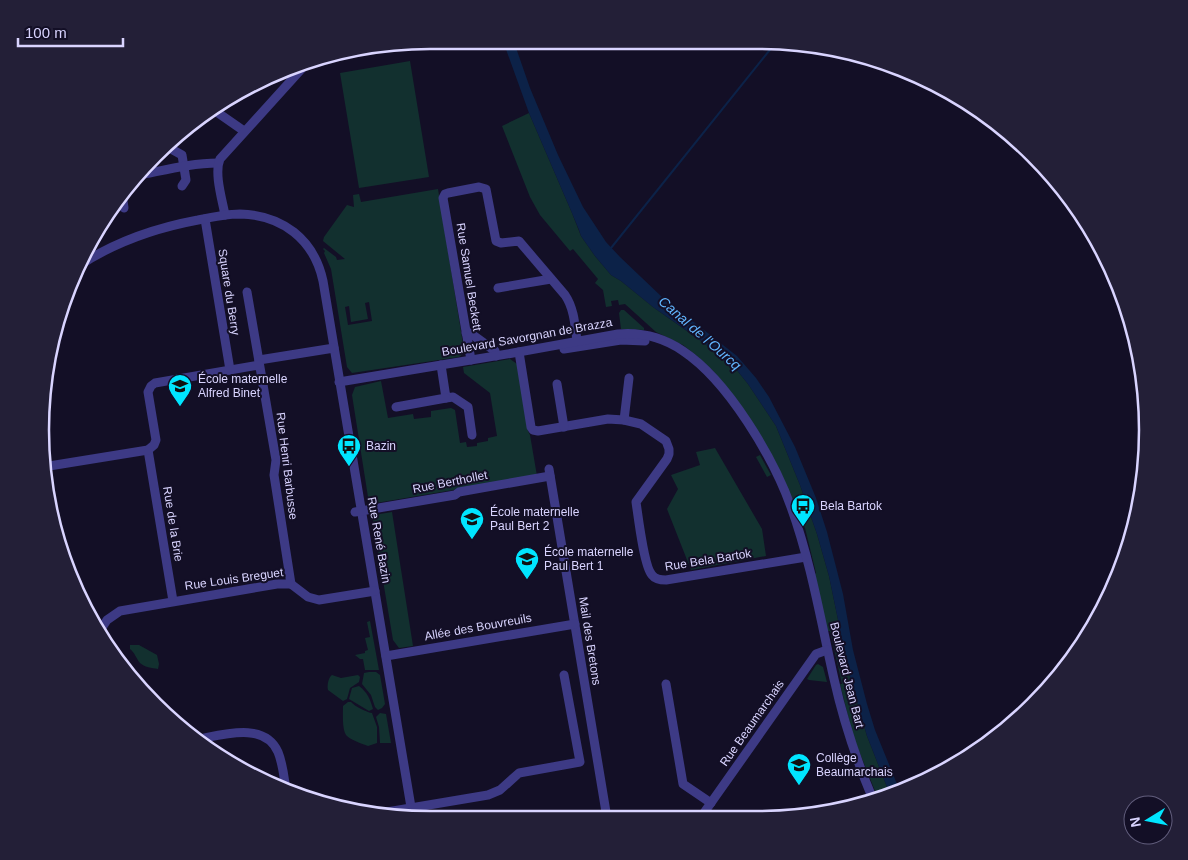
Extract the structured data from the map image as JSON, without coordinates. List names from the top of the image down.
{
  "streets": {
    "street": [
      "Rue Samuel Beckett",
      "Square du Berry",
      "Boulevard Savorgnan de Brazza",
      "Rue Henri Barbusse",
      "Rue Berthollet",
      "Rue de la Brie",
      "Rue René Bazin",
      "Rue Bela Bartok",
      "Rue Louis Breguet",
      "Allée des Bouvreuils",
      "Mail des Bretons",
      "Boulevard Jean Bart",
      "Rue Beaumarchais"
    ]
  },
  "crossings": [
    ["Rue Samuel Beckett", "Boulevard Savorgnan de Brazza"],
    ["Square du Berry", "Rue René Bazin"],
    ["Boulevard Savorgnan de Brazza", "Rue René Bazin"],
    ["Boulevard Savorgnan de Brazza", "Rue Bela Bartok"],
    ["Boulevard Savorgnan de Brazza", "Boulevard Jean Bart"],
    ["Rue Henri Barbusse", "Rue Louis Breguet"],
    ["Rue Berthollet", "Rue René Bazin"],
    ["Rue Berthollet", "Mail des Bretons"],
    ["Rue de la Brie", "Rue Louis Breguet"],
    ["Rue René Bazin", "Rue Louis Breguet"],
    ["Rue René Bazin", "Allée des Bouvreuils"],
    ["Rue Bela Bartok", "Boulevard Jean Bart"],
    ["Allée des Bouvreuils", "Mail des Bretons"],
    ["Boulevard Jean Bart", "Rue Beaumarchais"]
  ],
  "water": ["Canal de l'Ourcq"],
  "places": {
    "school or university": [
      "École maternelle Alfred Binet",
      "École maternelle Paul Bert 2",
      "École maternelle Paul Bert 1",
      "Collège Beaumarchais"
    ],
    "bus stop": ["Bazin", "Bela Bartok"]
  },
  "scale_bar": "100 m",
  "north": "left"
}
